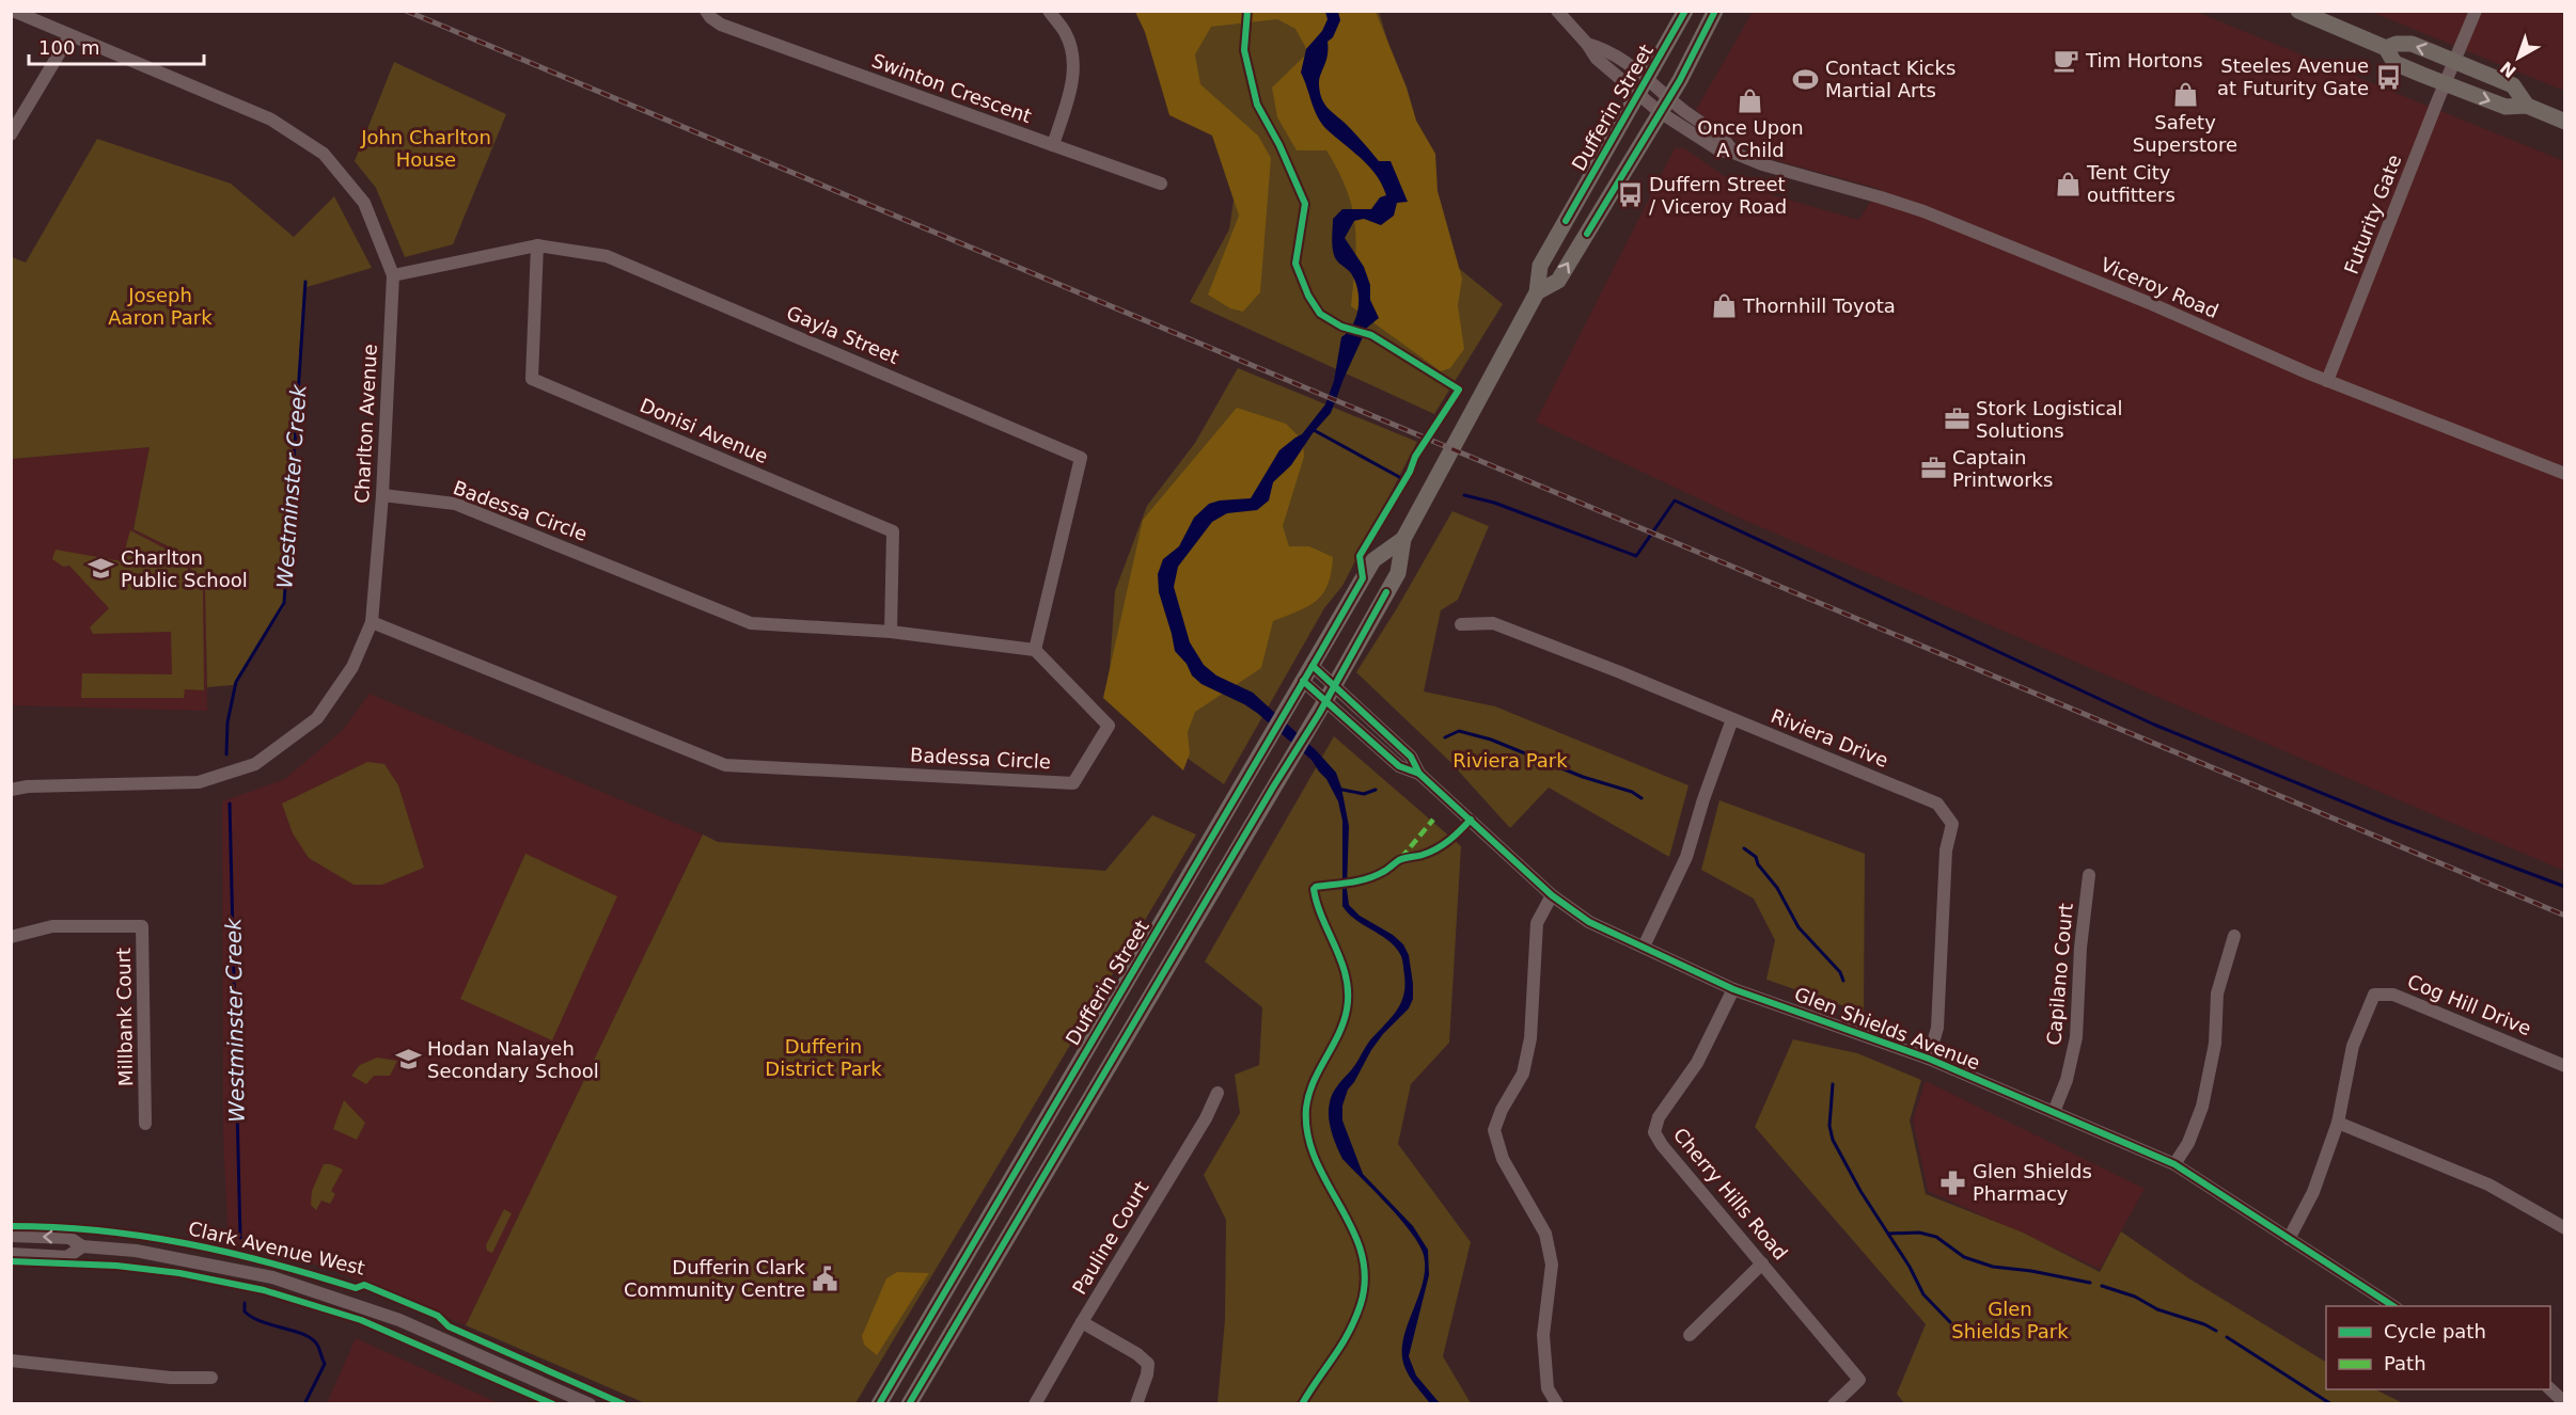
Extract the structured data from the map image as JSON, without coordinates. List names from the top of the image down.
{
  "streets": {
    "main road": ["Dufferin Street"],
    "street": [
      "Swinton Crescent",
      "Futurity Gate",
      "Viceroy Road",
      "Gayla Street",
      "Charlton Avenue",
      "Donisi Avenue",
      "Badessa Circle",
      "Riviera Drive",
      "Capilano Court",
      "Cog Hill Drive",
      "Millbank Court",
      "Glen Shields Avenue",
      "Cherry Hills Road",
      "Pauline Court",
      "Clark Avenue West"
    ]
  },
  "crossings": [
    ["Dufferin Street", "Viceroy Road"],
    ["Dufferin Street", "Glen Shields Avenue"],
    ["Futurity Gate", "Viceroy Road"],
    ["Gayla Street", "Charlton Avenue"],
    ["Gayla Street", "Donisi Avenue"],
    ["Gayla Street", "Badessa Circle"],
    ["Charlton Avenue", "Badessa Circle"],
    ["Donisi Avenue", "Badessa Circle"],
    ["Riviera Drive", "Glen Shields Avenue"],
    ["Capilano Court", "Glen Shields Avenue"],
    ["Cog Hill Drive", "Glen Shields Avenue"],
    ["Glen Shields Avenue", "Cherry Hills Road"]
  ],
  "water": ["Westminster Creek"],
  "parks": [
    "John Charlton House",
    "Joseph Aaron Park",
    "Riviera Park",
    "Dufferin District Park",
    "Glen Shields Park"
  ],
  "places": {
    "cafe": ["Tim Hortons"],
    "bus stop": ["Steeles Avenue at Futurity Gate", "Duffern Street / Viceroy Road"],
    "sports": ["Contact Kicks Martial Arts"],
    "shop": [
      "Safety Superstore",
      "Once Upon A Child",
      "Tent City outfitters",
      "Thornhill Toyota"
    ],
    "office": ["Stork Logistical Solutions", "Captain Printworks"],
    "school or university": ["Charlton Public School", "Hodan Nalayeh Secondary School"],
    "pharmacy": ["Glen Shields Pharmacy"],
    "public building": ["Dufferin Clark Community Centre"]
  },
  "legend": ["Cycle path", "Path"],
  "scale_bar": "100 m",
  "north": "bottom left"
}
